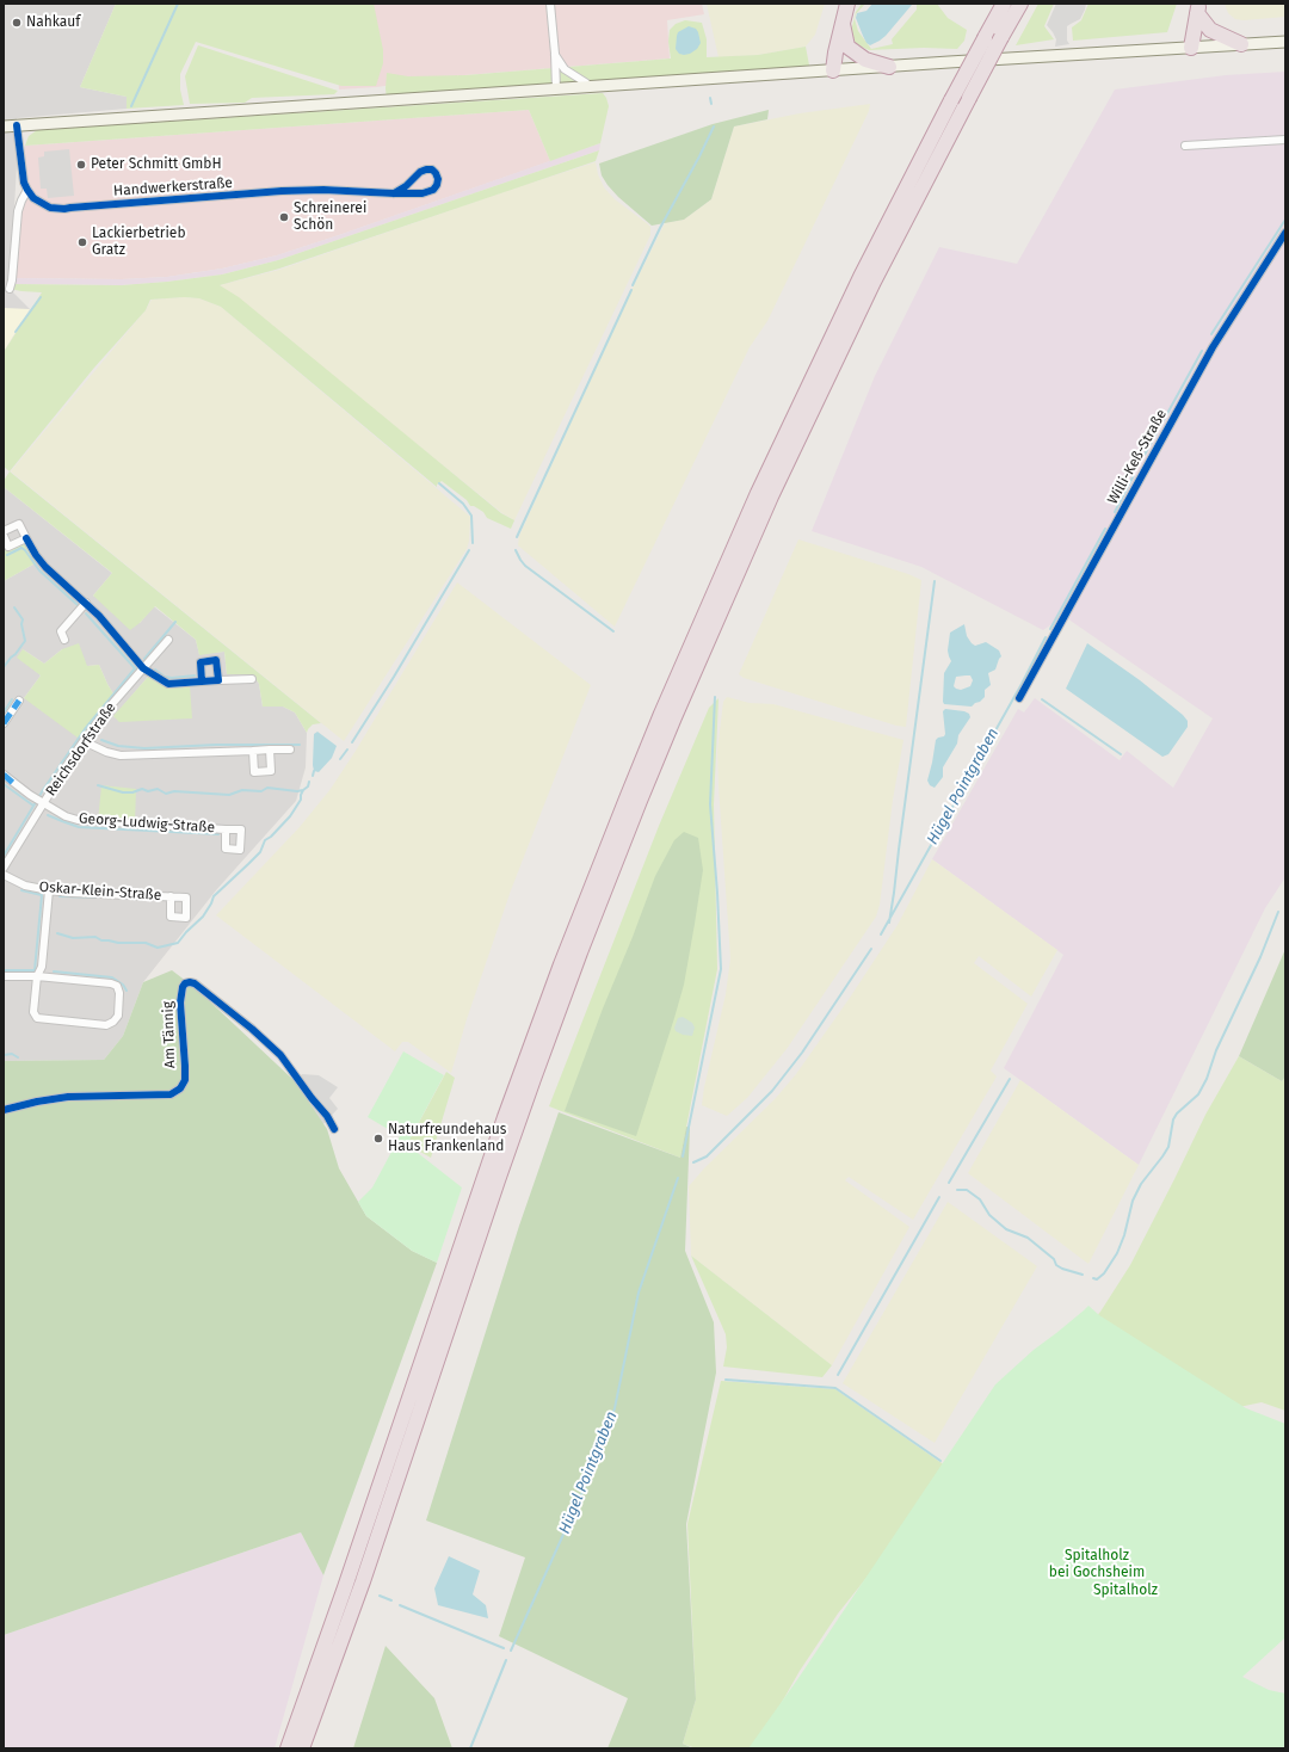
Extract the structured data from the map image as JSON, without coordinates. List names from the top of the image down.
{
  "streets": {
    "street": [
      "Handwerkerstraße",
      "Willi-Keß-Straße",
      "Reichsdorfstraße",
      "Georg-Ludwig-Straße",
      "Oskar-Klein-Straße",
      "Am Tännig"
    ]
  },
  "crossings": [
    ["Reichsdorfstraße", "Georg-Ludwig-Straße"]
  ],
  "water": ["Hügel Pointgraben"],
  "parks": ["Spitalholz bei Gochsheim", "Spitalholz"],
  "places": [
    "Nahkauf",
    "Peter Schmitt GmbH",
    "Schreinerei Schön",
    "Lackierbetrieb Gratz",
    "Naturfreundehaus Haus Frankenland"
  ]
}
